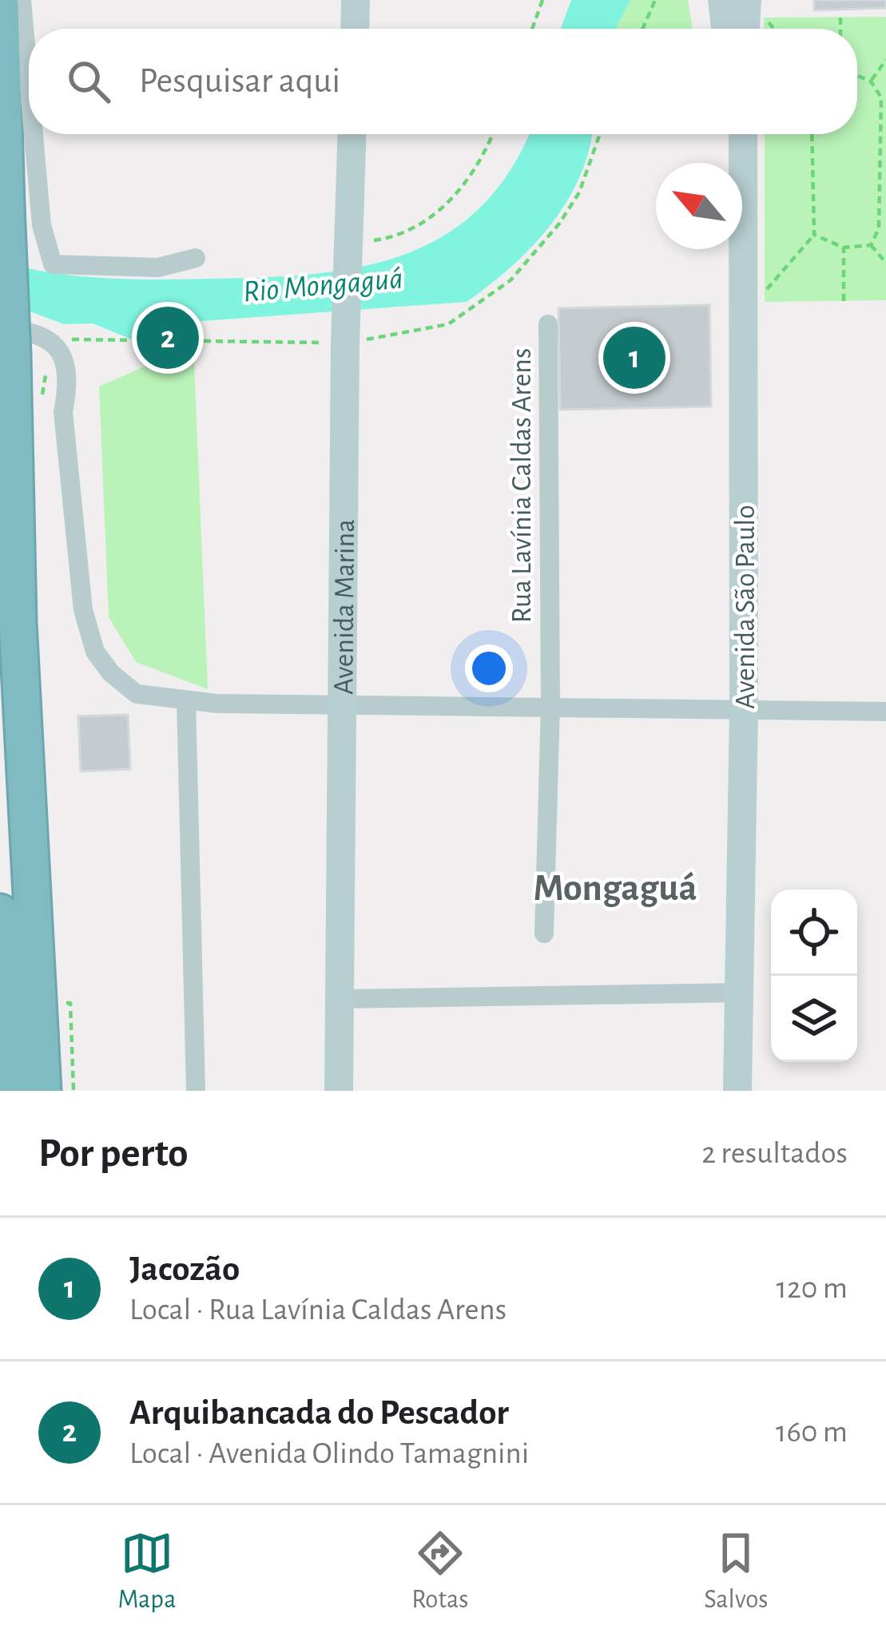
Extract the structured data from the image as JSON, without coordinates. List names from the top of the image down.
{
  "streets": {
    "main road": ["Avenida Marina", "Avenida São Paulo"],
    "street": ["Rua Lavínia Caldas Arens"]
  },
  "districts": ["Mongaguá"],
  "water": ["Rio Mongaguá"],
  "north": "top left",
  "page": {
    "search": "Pesquisar aqui",
    "pins": ["2", "1"],
    "heading": ["Por perto", "2 resultados"],
    "list": [
      {
        "mark": "1",
        "name": "Jacozão",
        "note": "Local · Rua Lavínia Caldas Arens",
        "value": "120 m"
      },
      {
        "mark": "2",
        "name": "Arquibancada do Pescador",
        "note": "Local · Avenida Olindo Tamagnini",
        "value": "160 m"
      }
    ],
    "nav": ["Mapa", "Rotas", "Salvos"]
  }
}
